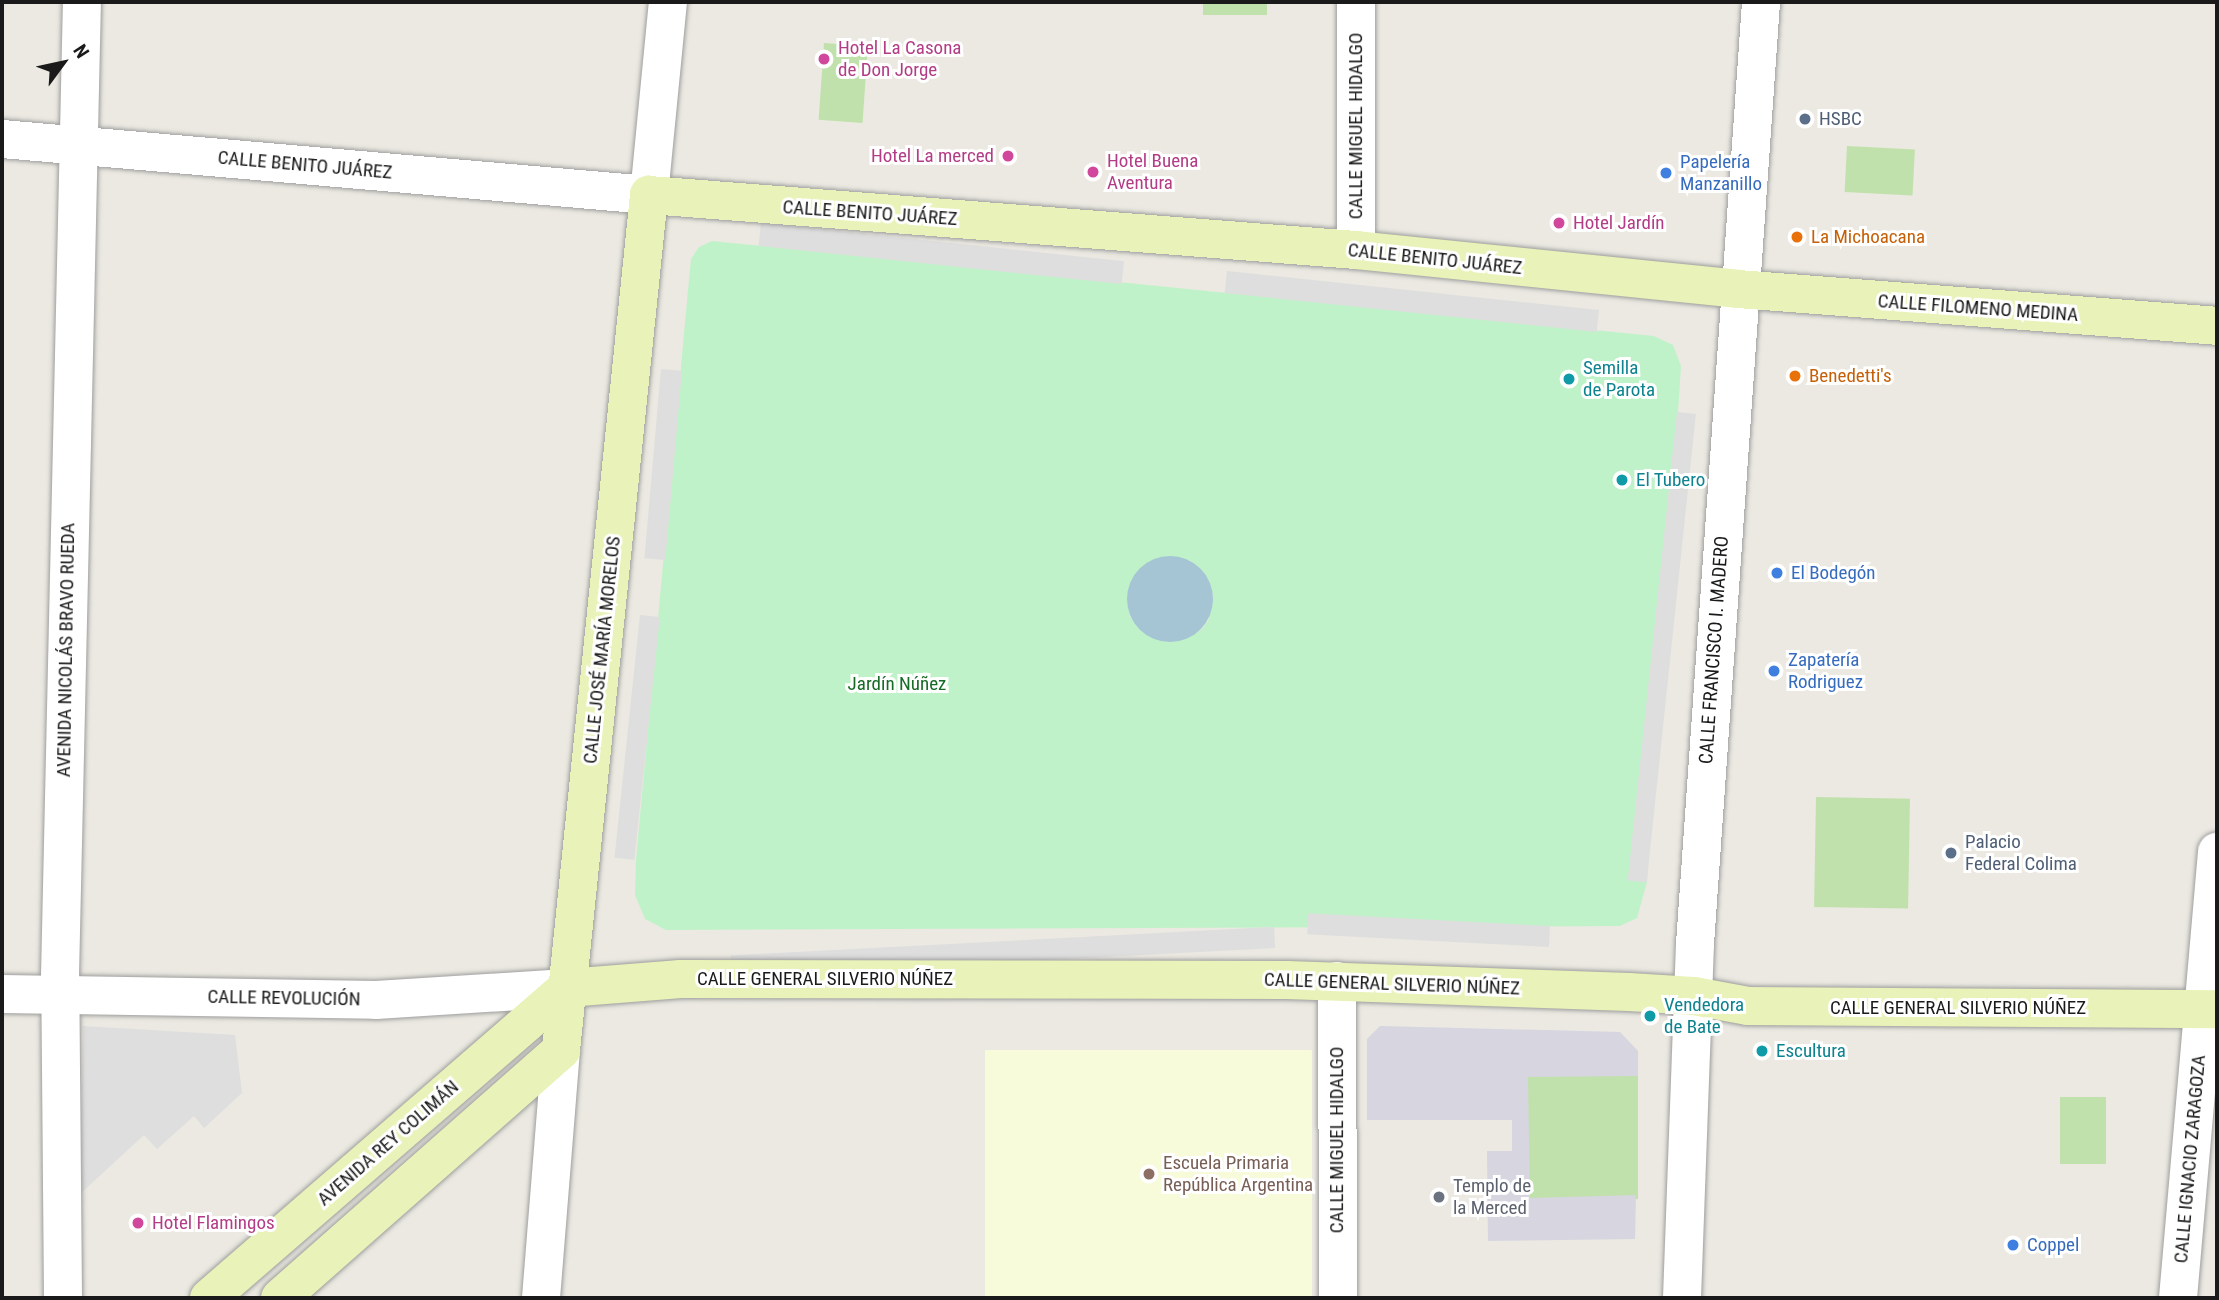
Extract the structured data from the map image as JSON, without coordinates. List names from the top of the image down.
{
  "streets": {
    "main road": [
      "CALLE BENITO JUÁREZ",
      "CALLE FILOMENO MEDINA",
      "CALLE JOSÉ MARÍA MORELOS",
      "CALLE GENERAL SILVERIO NÚÑEZ",
      "AVENIDA REY COLIMÁN"
    ],
    "street": [
      "CALLE MIGUEL HIDALGO",
      "AVENIDA NICOLÁS BRAVO RUEDA",
      "CALLE FRANCISCO I. MADERO",
      "CALLE REVOLUCIÓN",
      "CALLE IGNACIO ZARAGOZA"
    ]
  },
  "crossings": [
    ["CALLE MIGUEL HIDALGO", "CALLE BENITO JUÁREZ"],
    ["CALLE MIGUEL HIDALGO", "CALLE GENERAL SILVERIO NÚÑEZ"],
    ["CALLE BENITO JUÁREZ", "CALLE FILOMENO MEDINA"],
    ["CALLE BENITO JUÁREZ", "AVENIDA NICOLÁS BRAVO RUEDA"],
    ["CALLE BENITO JUÁREZ", "CALLE JOSÉ MARÍA MORELOS"],
    ["CALLE BENITO JUÁREZ", "CALLE FRANCISCO I. MADERO"],
    ["CALLE FILOMENO MEDINA", "CALLE FRANCISCO I. MADERO"],
    ["AVENIDA NICOLÁS BRAVO RUEDA", "CALLE REVOLUCIÓN"],
    ["CALLE JOSÉ MARÍA MORELOS", "CALLE GENERAL SILVERIO NÚÑEZ"],
    ["CALLE JOSÉ MARÍA MORELOS", "CALLE REVOLUCIÓN"],
    ["CALLE JOSÉ MARÍA MORELOS", "AVENIDA REY COLIMÁN"],
    ["CALLE FRANCISCO I. MADERO", "CALLE GENERAL SILVERIO NÚÑEZ"],
    ["CALLE GENERAL SILVERIO NÚÑEZ", "CALLE REVOLUCIÓN"],
    ["CALLE GENERAL SILVERIO NÚÑEZ", "AVENIDA REY COLIMÁN"],
    ["CALLE GENERAL SILVERIO NÚÑEZ", "CALLE IGNACIO ZARAGOZA"],
    ["CALLE REVOLUCIÓN", "AVENIDA REY COLIMÁN"]
  ],
  "parks": ["Jardín Núñez"],
  "places": [
    "Hotel La Casona de Don Jorge",
    "HSBC",
    "Hotel La merced",
    "Hotel Buena Aventura",
    "Papelería Manzanillo",
    "Hotel Jardín",
    "La Michoacana",
    "Benedetti's",
    "Semilla de Parota",
    "El Tubero",
    "El Bodegón",
    "Zapatería Rodriguez",
    "Palacio Federal Colima",
    "Vendedora de Bate",
    "Escultura",
    "Escuela Primaria República Argentina",
    "Templo de la Merced",
    "Hotel Flamingos",
    "Coppel"
  ],
  "north": "top right"
}
